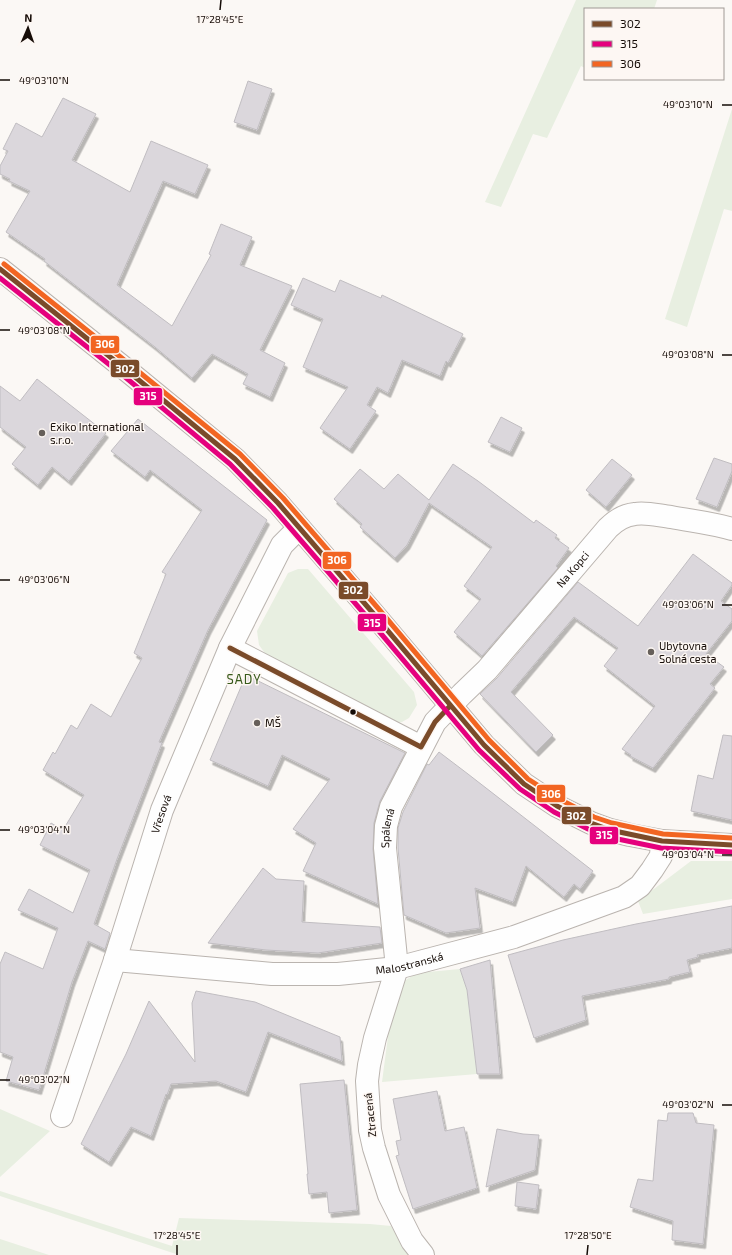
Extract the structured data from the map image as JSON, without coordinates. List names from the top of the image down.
{
  "streets": {
    "street": [
      "Na Kopci",
      "Vřesová",
      "Spálená",
      "Malostranská",
      "Ztracená"
    ]
  },
  "crossings": [
    ["Na Kopci", "Spálená"],
    ["Vřesová", "Malostranská"],
    ["Spálená", "Malostranská"],
    ["Spálená", "Ztracená"],
    ["Malostranská", "Ztracená"]
  ],
  "districts": ["SADY"],
  "places": ["Exiko International s.r.o.", "Ubytovna Solná cesta", "MŠ"],
  "lines": ["transit line 306", "transit line 302", "transit line 315"],
  "legend": ["302", "315", "306"],
  "north": "top",
  "coordinates": [
    "17°28'45\"E",
    "49°03'10\"N",
    "49°03'08\"N",
    "49°03'06\"N",
    "49°03'04\"N",
    "49°03'02\"N",
    "17°28'50\"E"
  ]
}
